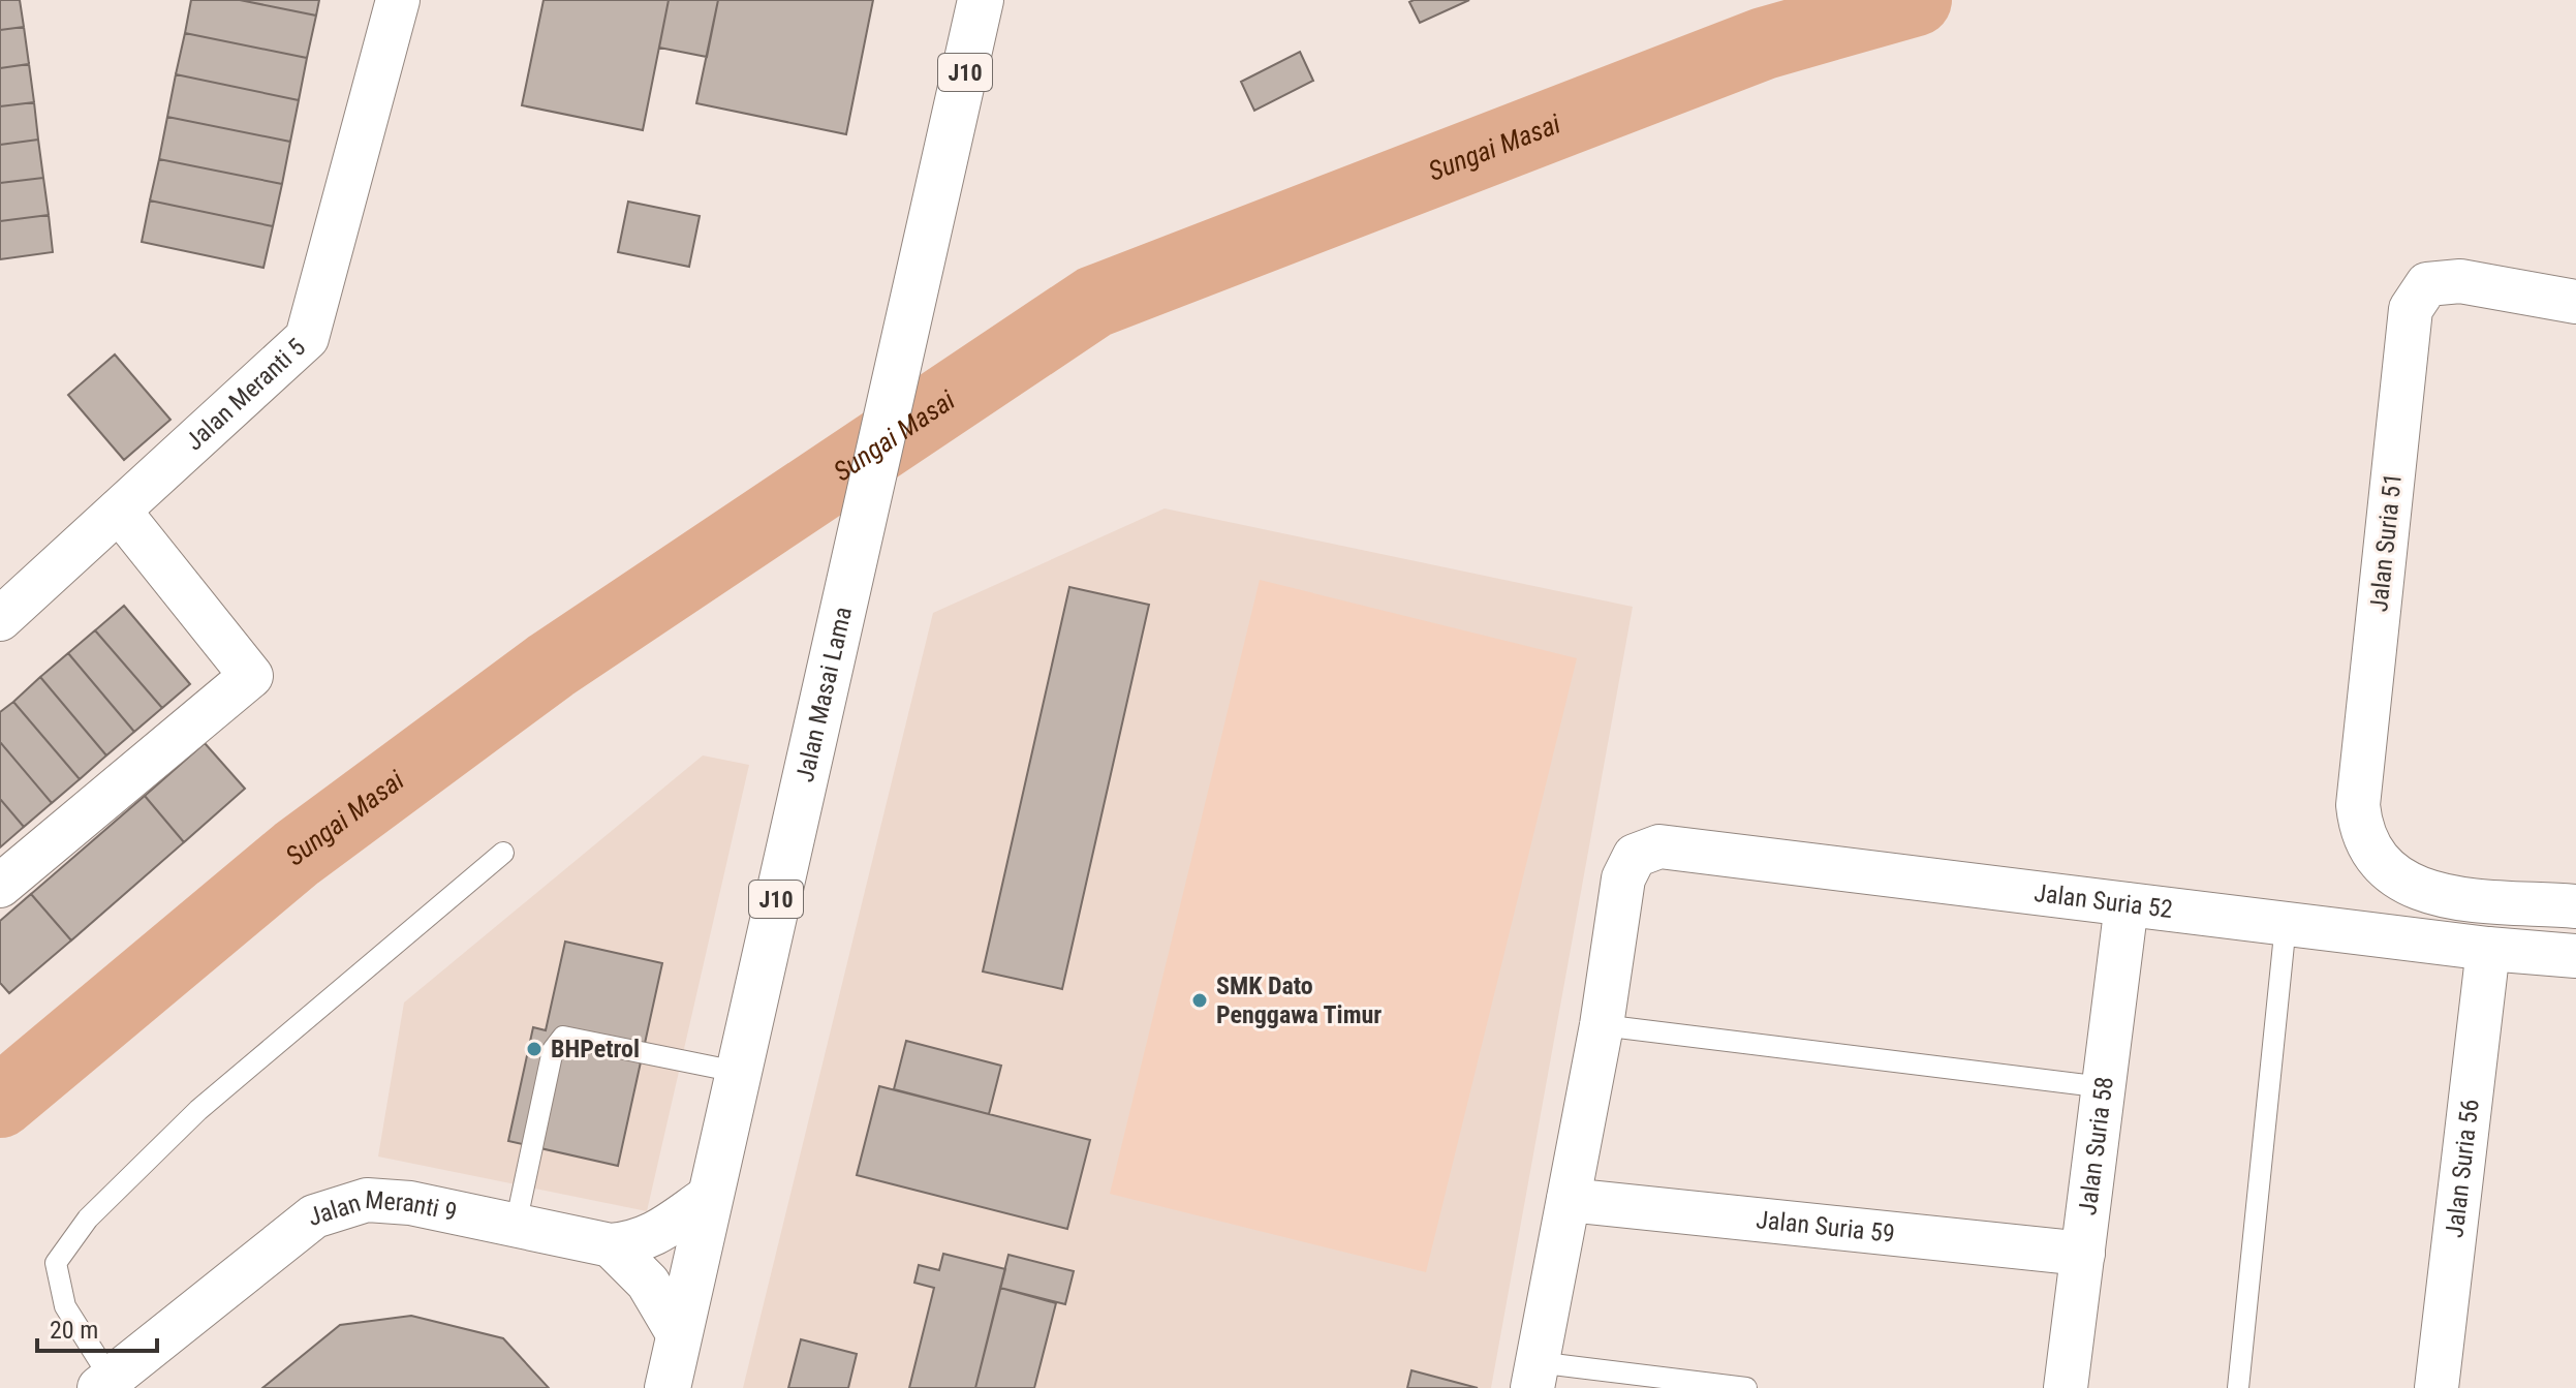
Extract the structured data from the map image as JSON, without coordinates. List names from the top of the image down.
{
  "streets": {
    "main road": ["J10", "Jalan Masai Lama"],
    "street": [
      "Jalan Meranti 5",
      "Jalan Suria 51",
      "Jalan Suria 52",
      "Jalan Suria 58",
      "Jalan Suria 56",
      "Jalan Meranti 9",
      "Jalan Suria 59"
    ]
  },
  "crossings": [
    ["Jalan Masai Lama", "Jalan Meranti 9"],
    ["Jalan Suria 52", "Jalan Suria 58"],
    ["Jalan Suria 52", "Jalan Suria 56"],
    ["Jalan Suria 58", "Jalan Suria 59"]
  ],
  "water": ["Sungai Masai"],
  "places": ["SMK Dato Penggawa Timur", "BHPetrol"],
  "scale_bar": "20 m"
}
